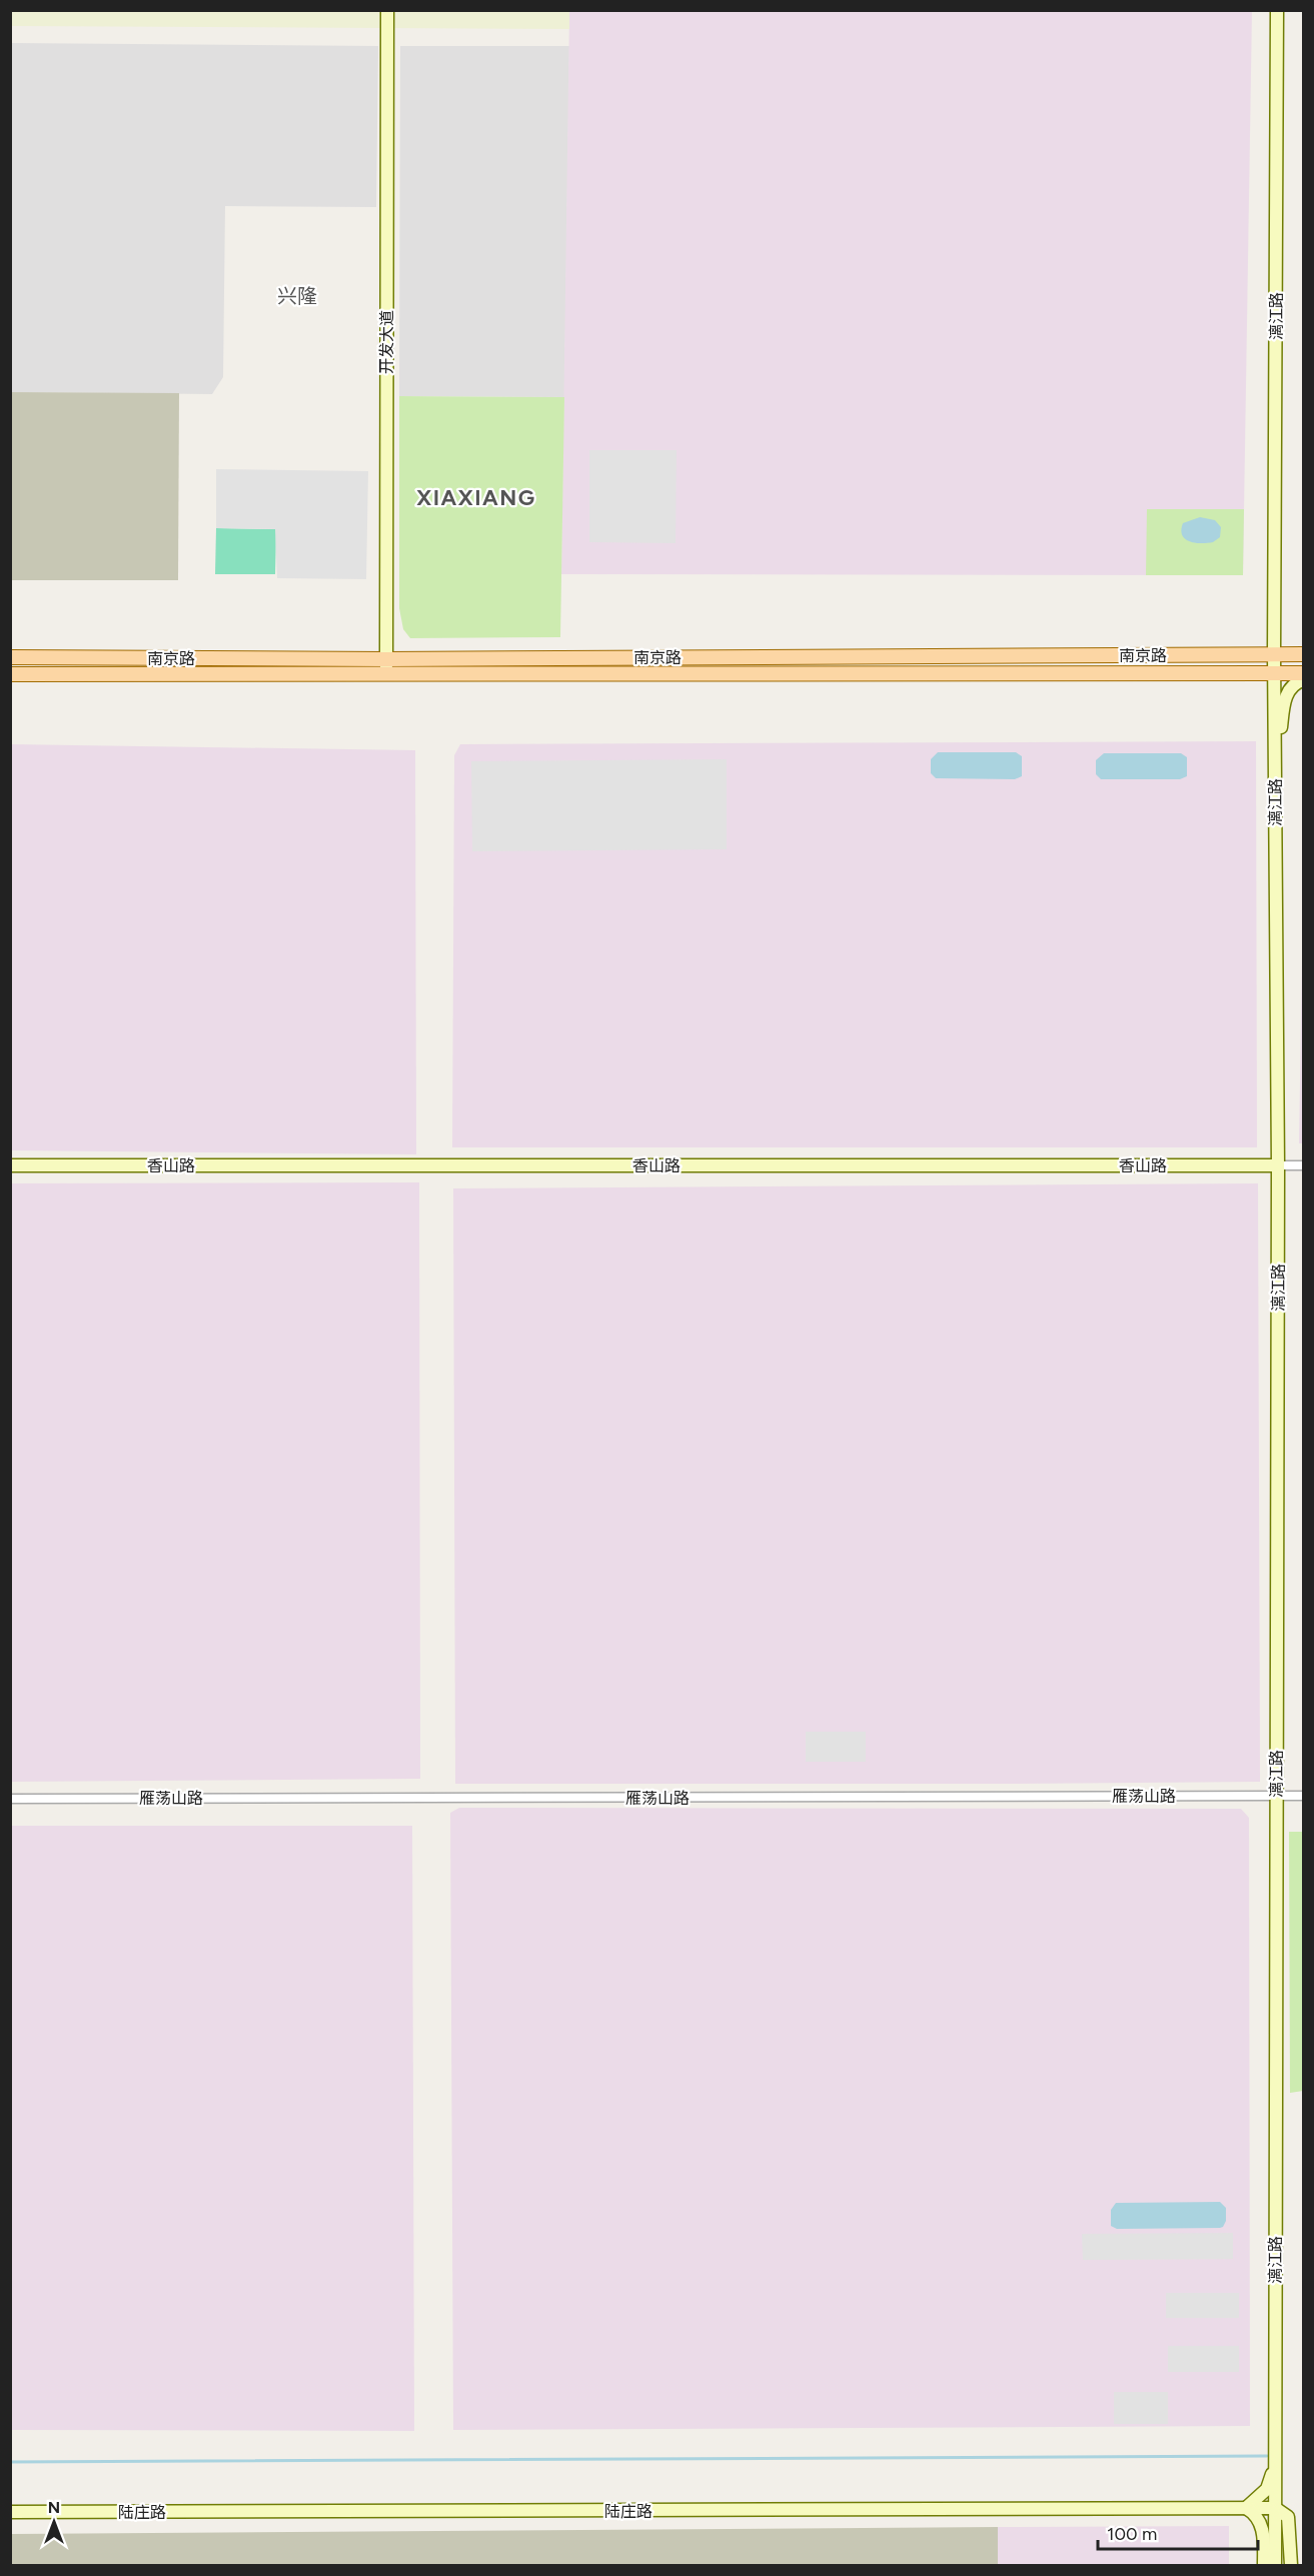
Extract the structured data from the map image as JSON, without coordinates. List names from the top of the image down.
{
  "streets": {
    "main road": ["南京路"],
    "street": [
      "漓江路",
      "开发大道",
      "香山路",
      "雁荡山路",
      "陆庄路"
    ]
  },
  "crossings": [
    ["漓江路", "南京路"],
    ["漓江路", "香山路"],
    ["漓江路", "雁荡山路"],
    ["漓江路", "陆庄路"],
    ["开发大道", "南京路"]
  ],
  "districts": ["兴隆", "XIAXIANG"],
  "scale_bar": "100 m",
  "north": "top"
}
